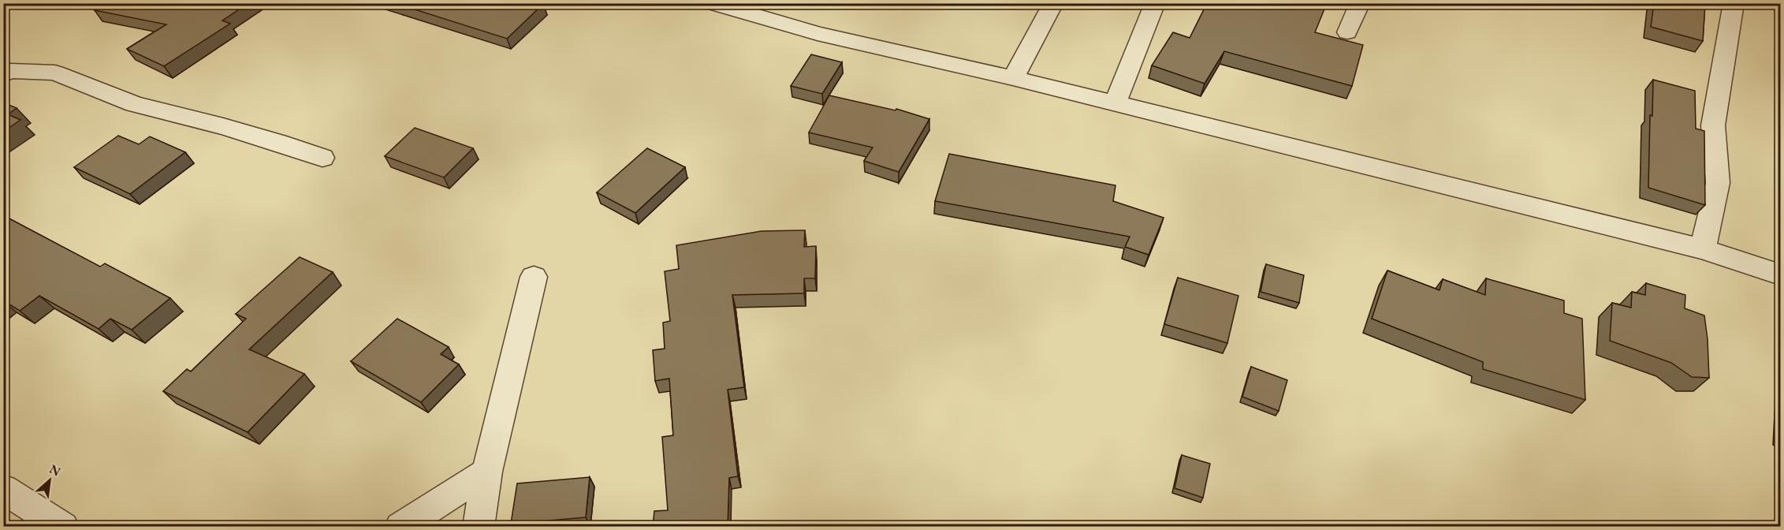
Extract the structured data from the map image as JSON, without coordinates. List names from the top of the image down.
{
  "north": "top right"
}
